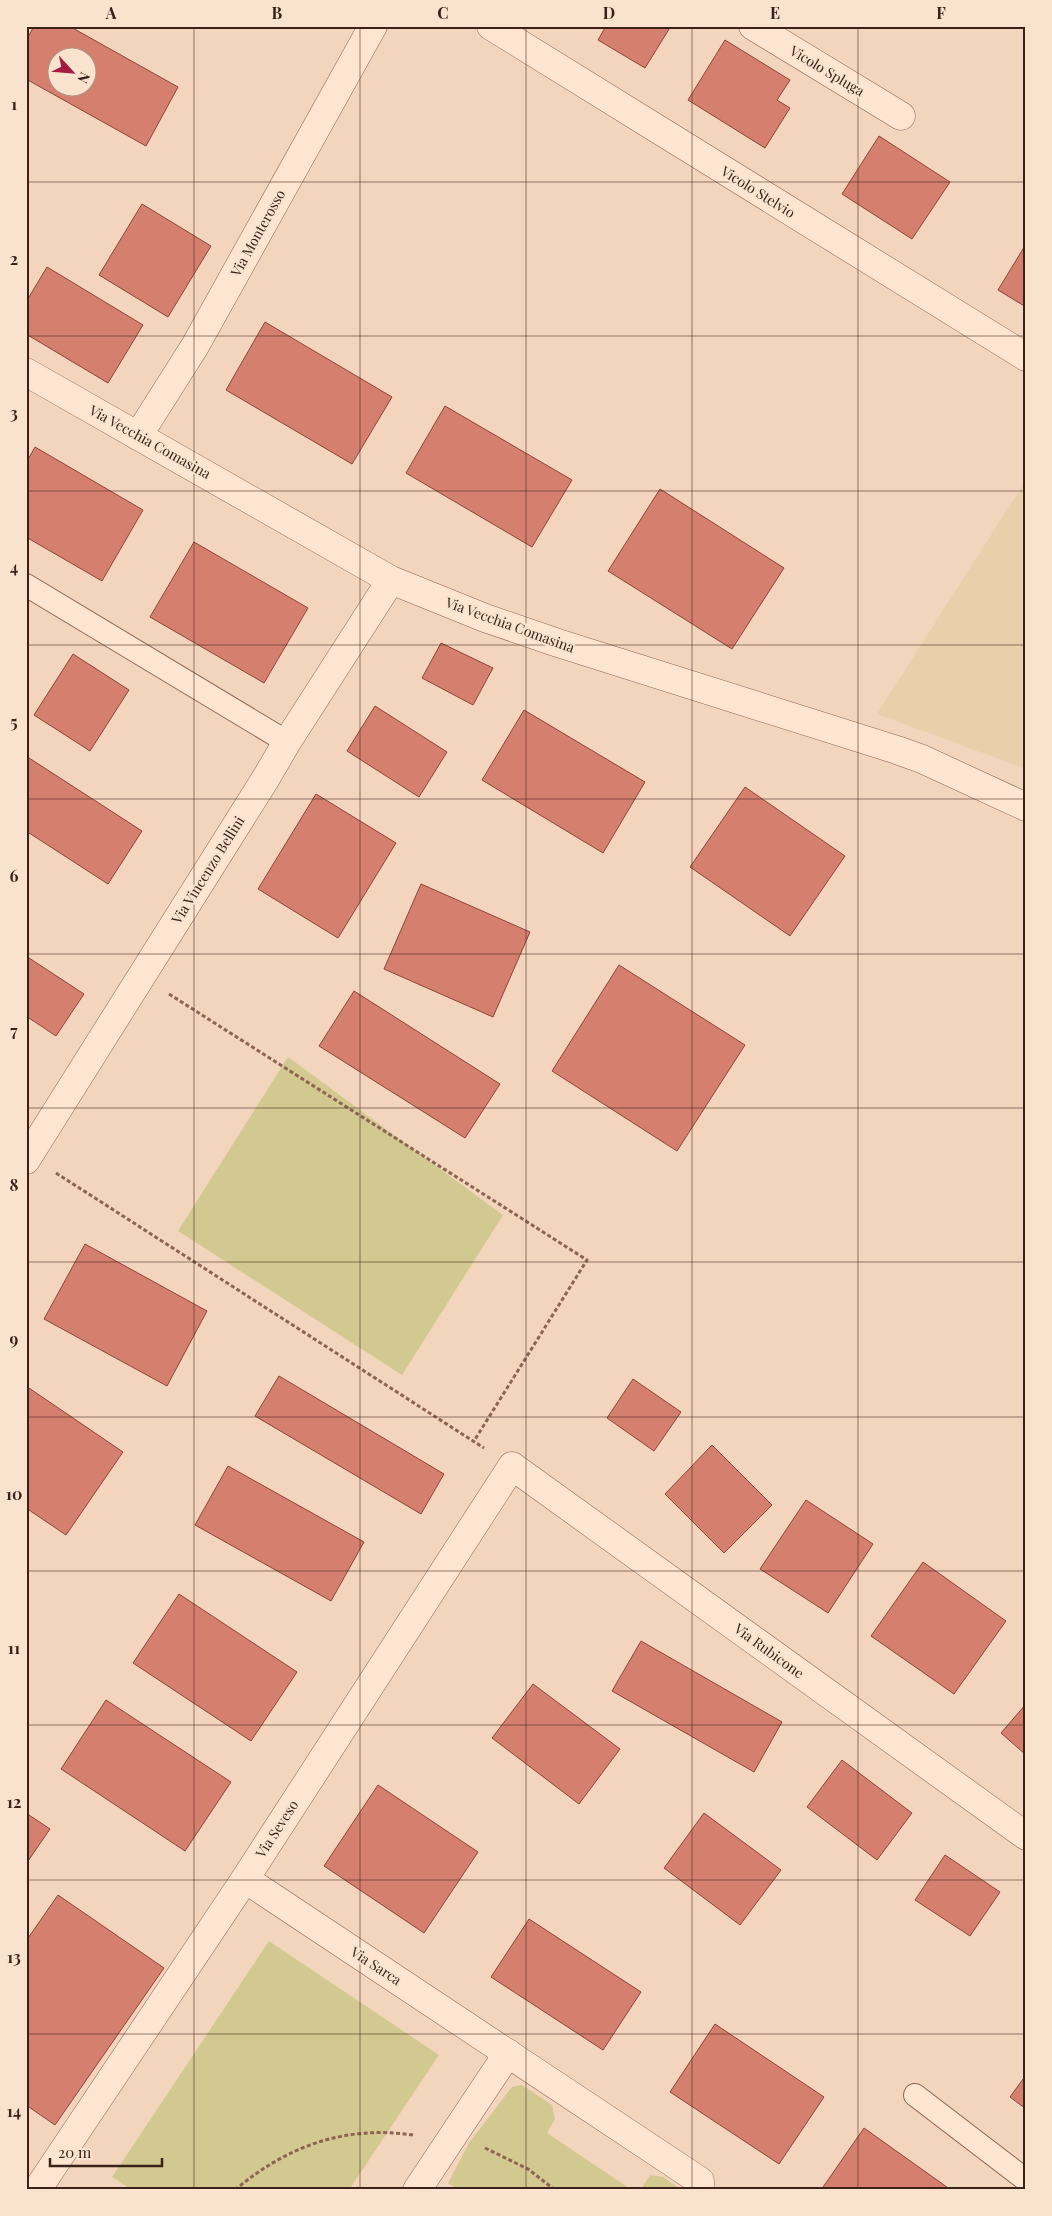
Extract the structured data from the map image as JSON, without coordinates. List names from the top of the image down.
{
  "streets": {
    "street": [
      "Vicolo Spluga",
      "Vicolo Stelvio",
      "Via Monterosso",
      "Via Vecchia Comasina",
      "Via Vincenzo Bellini",
      "Via Rubicone",
      "Via Seveso",
      "Via Sarca"
    ]
  },
  "crossings": [
    ["Via Monterosso", "Via Vecchia Comasina"],
    ["Via Vecchia Comasina", "Via Vincenzo Bellini"],
    ["Via Rubicone", "Via Seveso"],
    ["Via Seveso", "Via Sarca"]
  ],
  "scale_bar": "20 m",
  "north": "bottom right",
  "grid": {
    "columns": [
      "A",
      "B",
      "C",
      "D",
      "E",
      "F"
    ],
    "rows": [
      "1",
      "2",
      "3",
      "4",
      "5",
      "6",
      "7",
      "8",
      "9",
      "10",
      "11",
      "12",
      "13",
      "14"
    ]
  }
}
